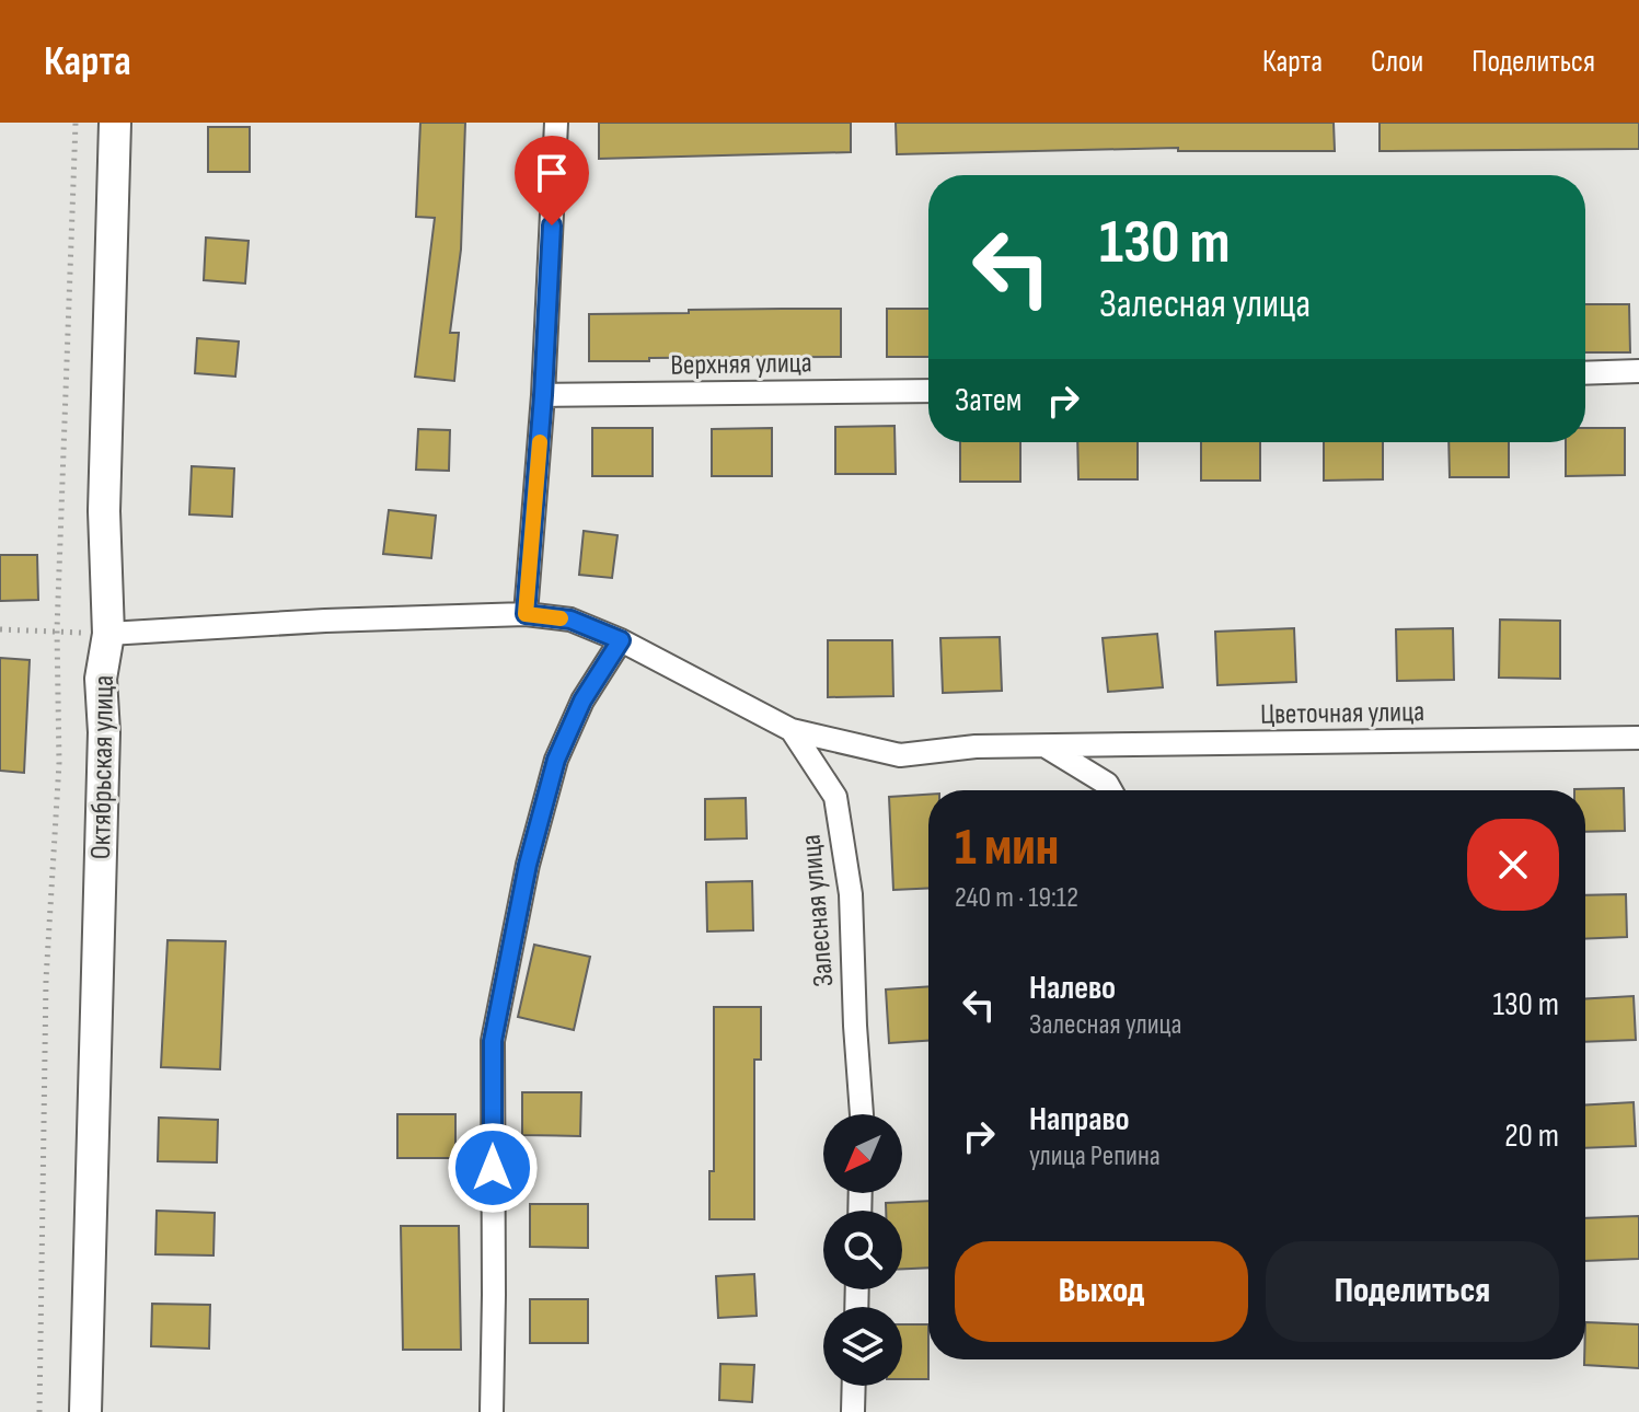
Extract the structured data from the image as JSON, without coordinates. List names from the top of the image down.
{
  "streets": {
    "main road": ["Октябрьская улица"],
    "street": ["Верхняя улица", "Цветочная улица", "Залесная улица"]
  },
  "crossings": [
    ["Цветочная улица", "Залесная улица"],
    ["Октябрьская улица", "Залесная улица"]
  ],
  "north": "bottom left",
  "page": {
    "header": "Карта",
    "nav": ["Карта", "Слои", "Поделиться"],
    "turn": ["130 m", "Залесная улица"],
    "then": "Затем",
    "heading": ["1 мин", "240 m · 19:12"],
    "list": [
      {
        "name": "Налево",
        "note": "Залесная улица",
        "value": "130 m"
      },
      {
        "name": "Направо",
        "note": "улица Репина",
        "value": "20 m"
      }
    ],
    "buttons": ["Выход", "Поделиться"]
  }
}
